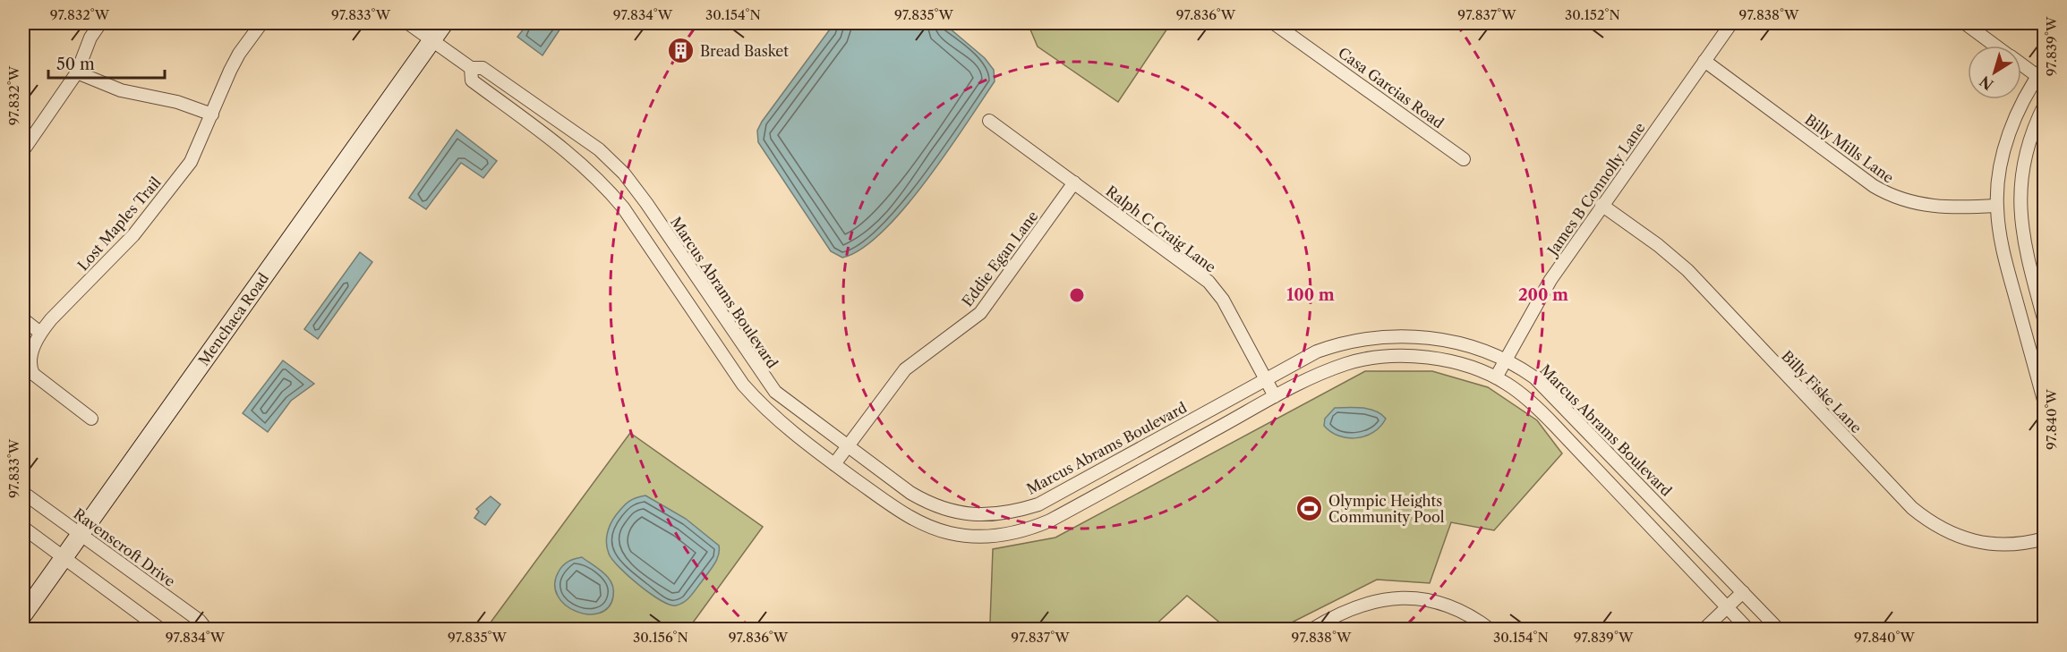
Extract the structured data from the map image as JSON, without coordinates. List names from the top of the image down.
{
  "streets": {
    "main road": ["Menchaca Road"],
    "street": [
      "Casa Garcias Road",
      "Billy Mills Lane",
      "James B Connolly Lane",
      "Lost Maples Trail",
      "Ralph C Craig Lane",
      "Eddie Egan Lane",
      "Marcus Abrams Boulevard",
      "Billy Fiske Lane",
      "Ravenscroft Drive"
    ]
  },
  "crossings": [
    ["Billy Mills Lane", "James B Connolly Lane"],
    ["James B Connolly Lane", "Marcus Abrams Boulevard"],
    ["James B Connolly Lane", "Billy Fiske Lane"],
    ["Ralph C Craig Lane", "Eddie Egan Lane"],
    ["Ralph C Craig Lane", "Marcus Abrams Boulevard"],
    ["Eddie Egan Lane", "Marcus Abrams Boulevard"],
    ["Marcus Abrams Boulevard", "Menchaca Road"],
    ["Menchaca Road", "Ravenscroft Drive"]
  ],
  "places": {
    "building": ["Bread Basket"],
    "sports": ["Olympic Heights Community Pool"]
  },
  "scale_bar": "50 m",
  "north": "bottom left",
  "coordinates": [
    "97.832°W",
    "97.833°W",
    "97.834°W",
    "30.154°N",
    "97.835°W",
    "97.836°W",
    "97.837°W",
    "30.152°N",
    "97.838°W",
    "97.839°W",
    "97.840°W",
    "30.156°N"
  ],
  "rings": ["100 m", "200 m"]
}
